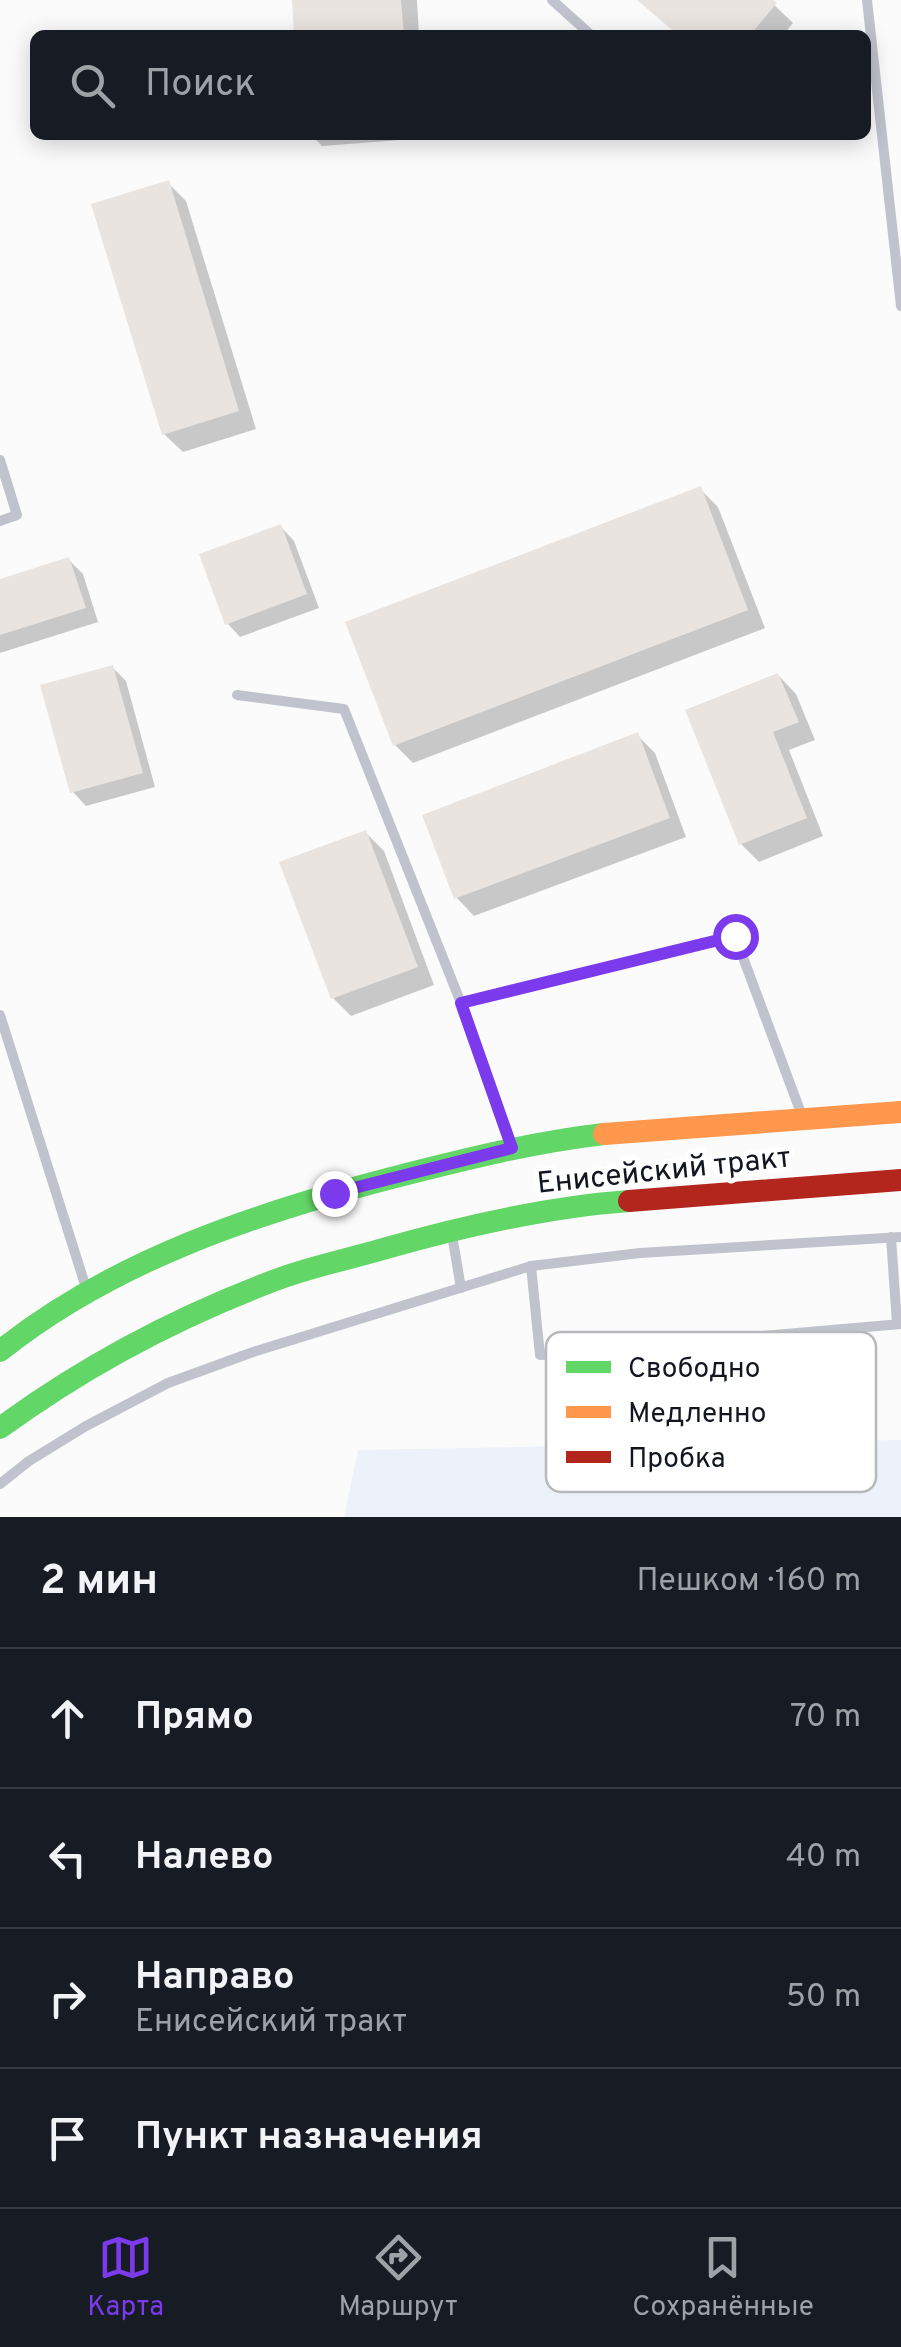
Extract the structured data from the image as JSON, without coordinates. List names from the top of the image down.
{
  "streets": {
    "main road": ["Енисейский тракт"]
  },
  "legend": ["Свободно", "Медленно", "Пробка"],
  "page": {
    "search": "Поиск",
    "heading": ["2 мин", "Пешком · 160 m"],
    "list": [
      ["Прямо", "70 m"],
      ["Налево", "40 m"],
      ["Направо", "Енисейский тракт", "50 m"],
      "Пункт назначения"
    ],
    "nav": ["Карта", "Маршрут", "Сохранённые"]
  }
}
